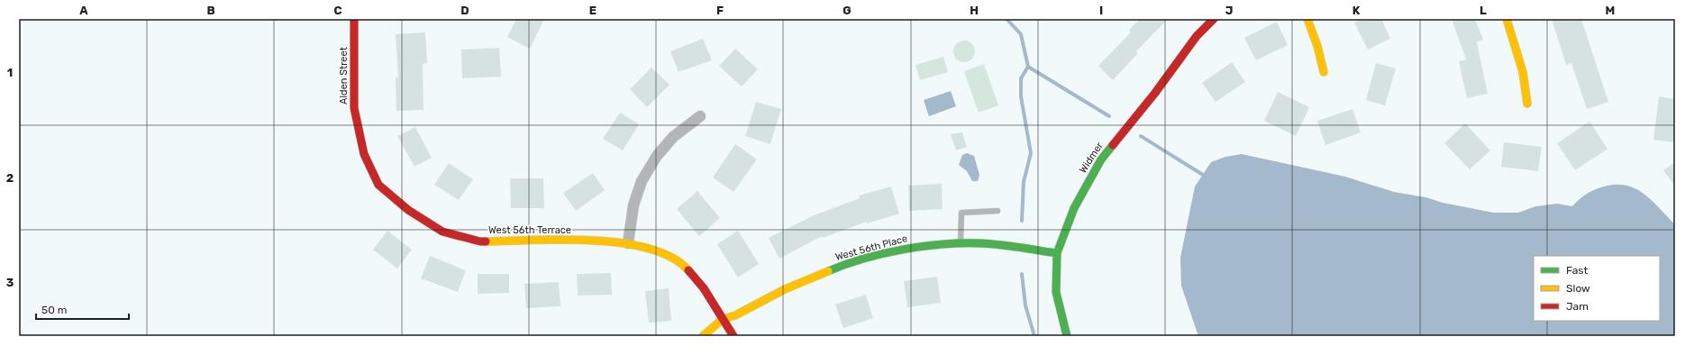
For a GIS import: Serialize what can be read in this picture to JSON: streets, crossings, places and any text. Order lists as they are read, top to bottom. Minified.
{"streets":{"street":["Alden Street","Widmer","West 56th Terrace","West 56th Place"]},"crossings":[["Alden Street","West 56th Terrace"],["Widmer","West 56th Place"],["West 56th Terrace","West 56th Place"]],"legend":["Fast","Slow","Jam"],"scale_bar":"50 m","grid":{"columns":["A","B","C","D","E","F","G","H","I","J","K","L","M"],"rows":["1","2","3"]}}
